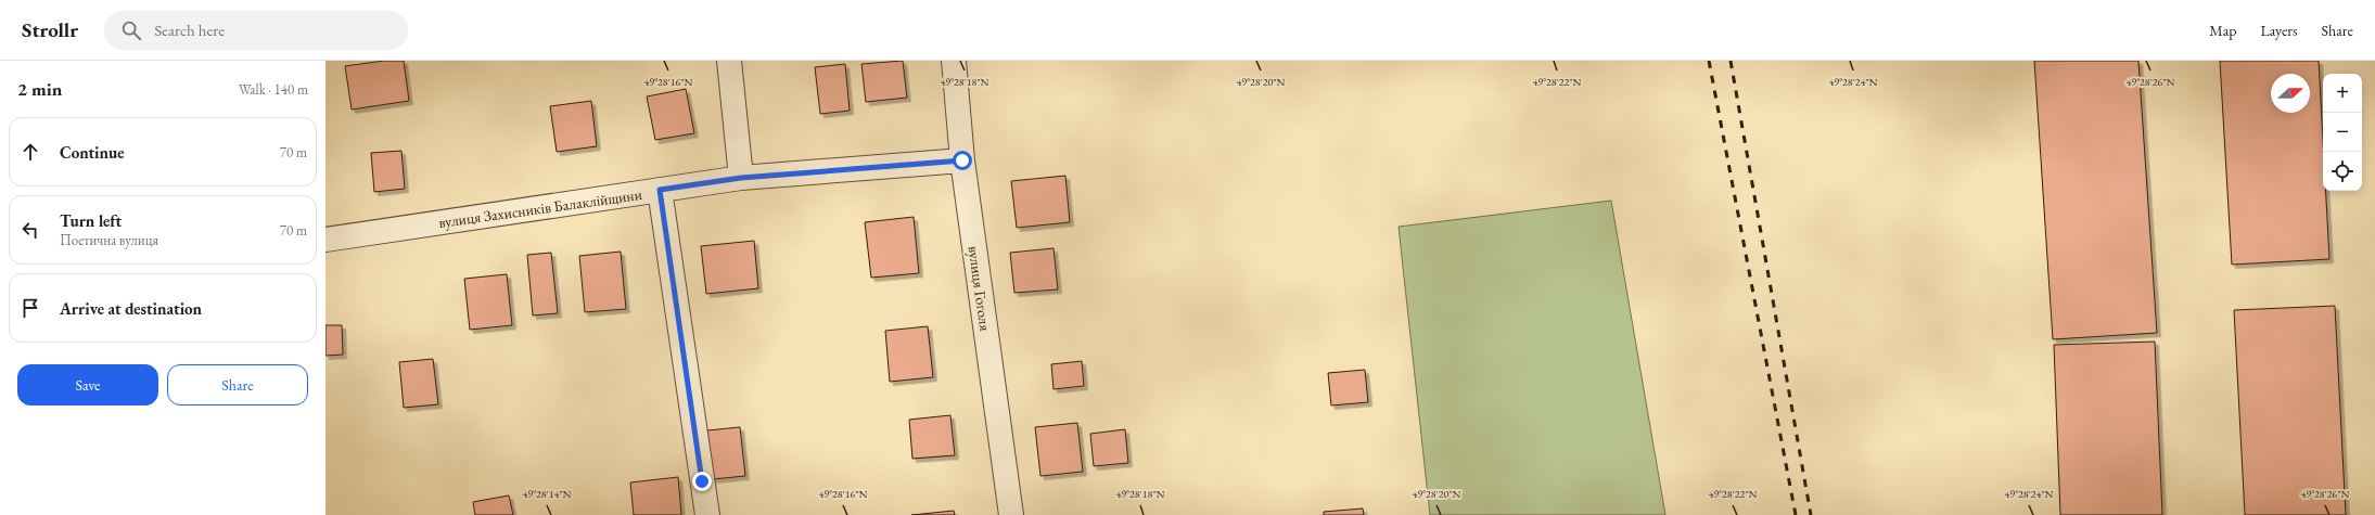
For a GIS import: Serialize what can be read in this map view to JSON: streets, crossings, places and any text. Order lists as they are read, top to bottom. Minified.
{"streets":{"street":["вулиця Захисників Балаклійщини","вулиця Гоголя"]},"crossings":[["вулиця Захисників Балаклійщини","вулиця Гоголя"]],"north":"right","page":{"header":"Strollr","search":"Search here","nav":["Map","Layers","Share"],"heading":["2 min","Walk · 140 m"],"map_buttons":["+","−"],"list":[["Continue","70 m"],["Turn left","Поетична вулиця","70 m"],"Arrive at destination"],"buttons":["Save","Share"]},"coordinates":["49°28'18\"N","49°28'20\"N","49°28'22\"N","49°28'24\"N","49°28'26\"N","49°28'16\"N","49°28'14\"N"]}
